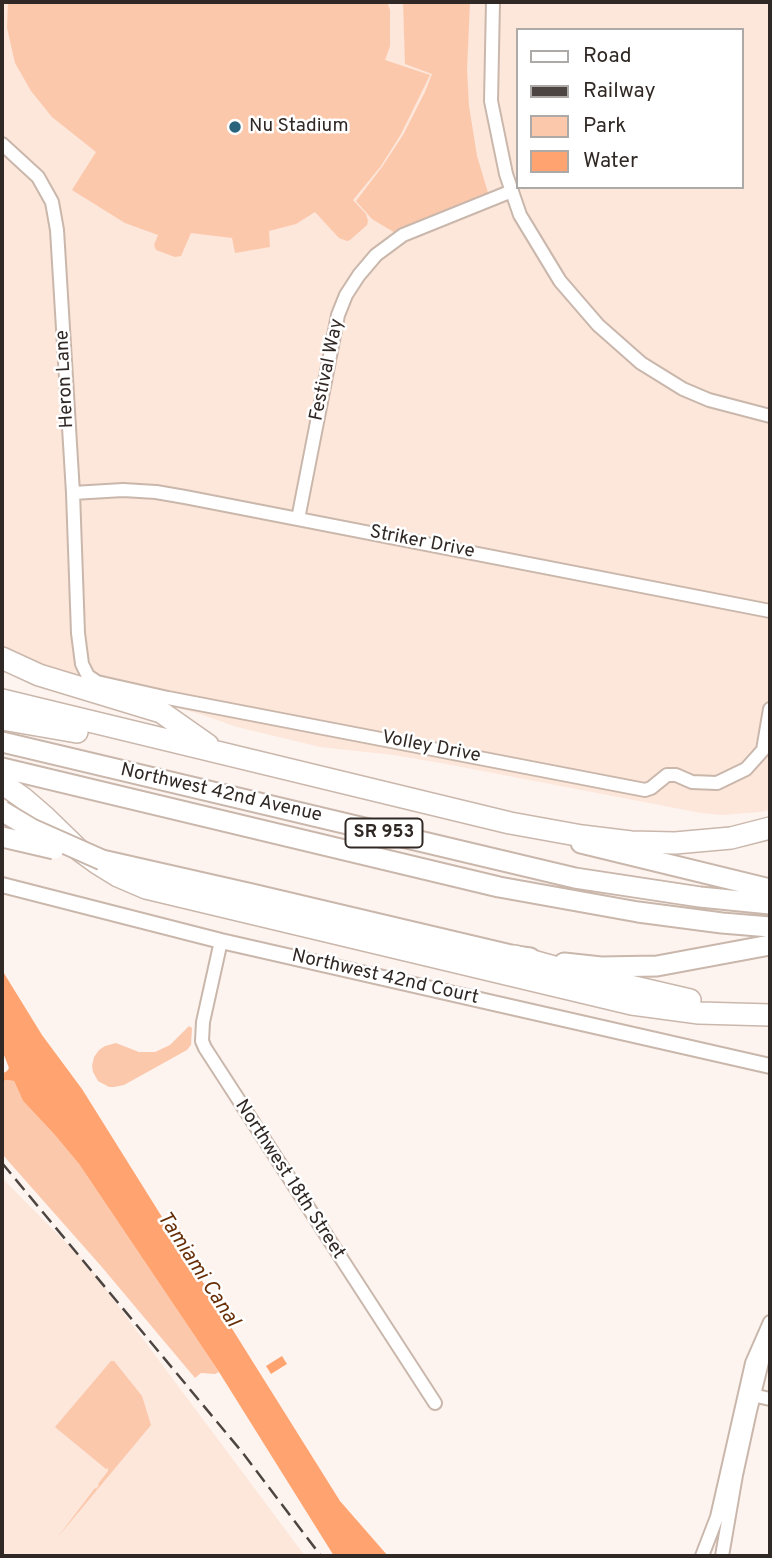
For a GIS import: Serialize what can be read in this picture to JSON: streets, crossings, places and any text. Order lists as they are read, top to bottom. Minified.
{"streets":{"highway":["Northwest 42nd Avenue","SR 953"],"street":["Festival Way","Heron Lane","Striker Drive","Volley Drive","Northwest 42nd Court","Northwest 18th Street"]},"crossings":[["Festival Way","Striker Drive"],["Heron Lane","Striker Drive"],["Heron Lane","Volley Drive"],["Northwest 42nd Court","Northwest 18th Street"]],"water":["Tamiami Canal"],"places":["Nu Stadium"],"legend":["Road","Railway","Park","Water"]}
